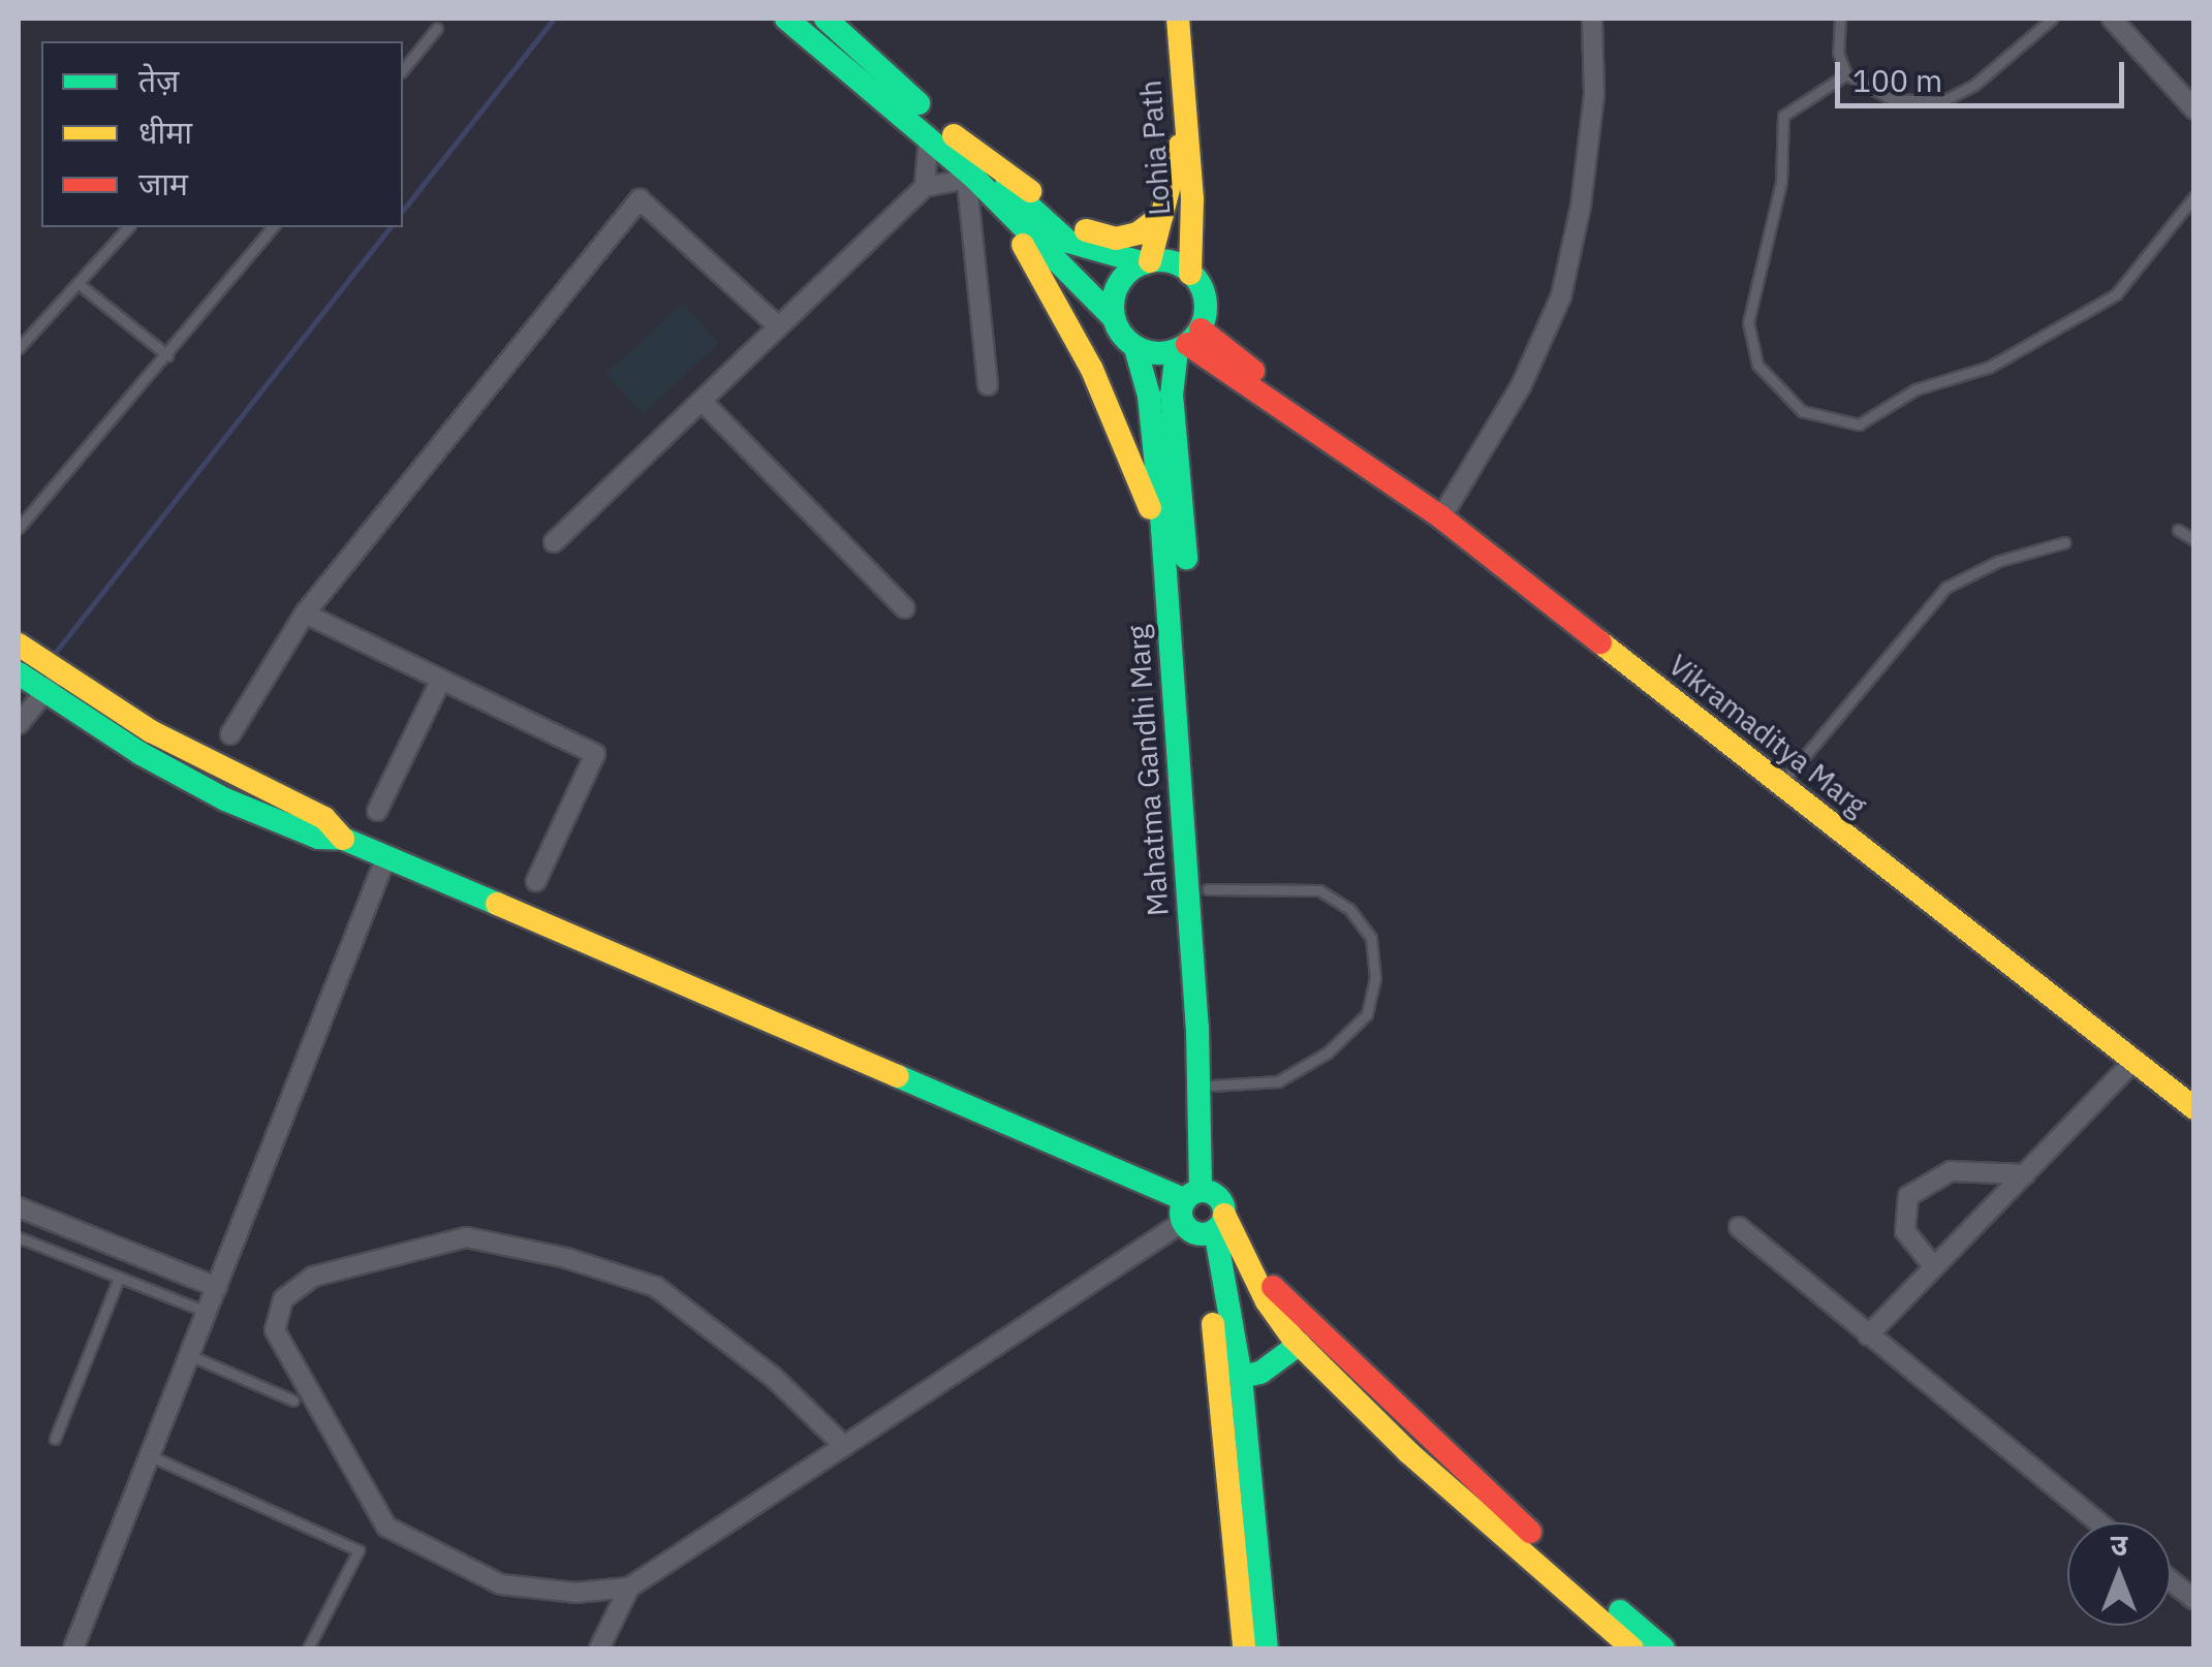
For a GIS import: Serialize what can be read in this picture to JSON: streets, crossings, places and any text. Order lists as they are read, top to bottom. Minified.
{"streets":{"main road":["Lohia Path","Vikramaditya Marg","Mahatma Gandhi Marg"]},"crossings":[["Lohia Path","Vikramaditya Marg"],["Lohia Path","Mahatma Gandhi Marg"],["Vikramaditya Marg","Mahatma Gandhi Marg"]],"legend":["तेज़","धीमा","जाम"],"scale_bar":"100 m","north":"top"}
